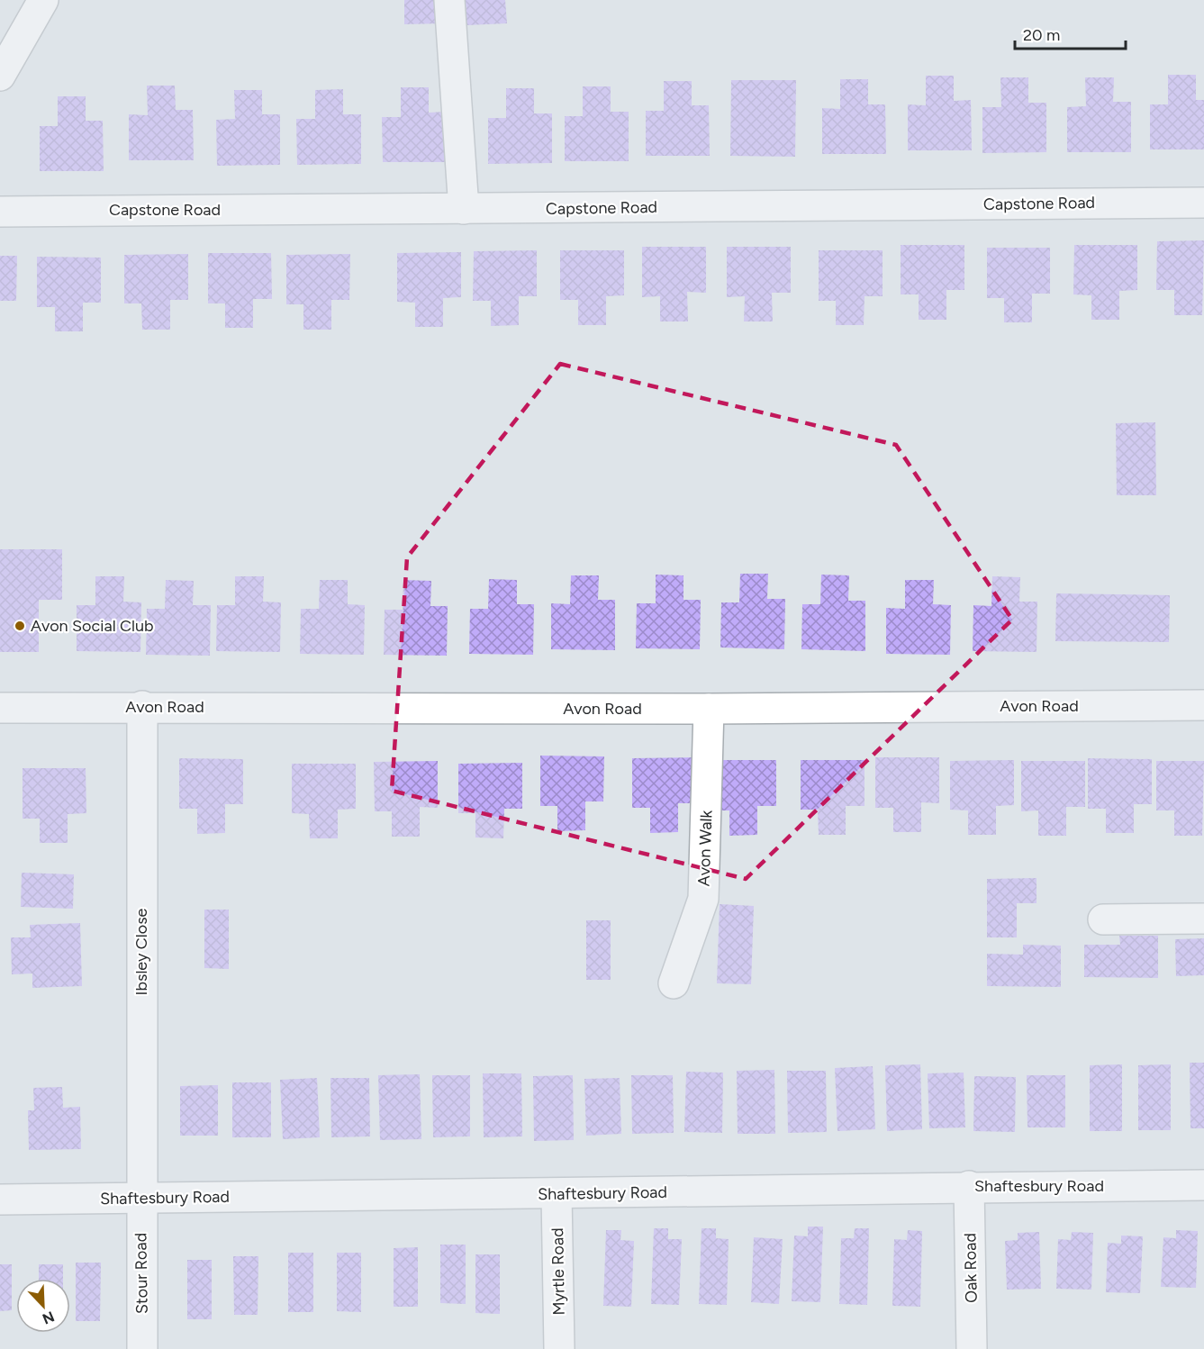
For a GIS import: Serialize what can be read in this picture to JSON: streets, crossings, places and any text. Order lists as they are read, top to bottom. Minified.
{"streets":{"street":["Capstone Road","Avon Road","Avon Walk","Ibsley Close","Shaftesbury Road","Oak Road","Myrtle Road","Stour Road"]},"crossings":[["Avon Road","Avon Walk"],["Avon Road","Ibsley Close"],["Ibsley Close","Shaftesbury Road"],["Ibsley Close","Stour Road"],["Shaftesbury Road","Oak Road"],["Shaftesbury Road","Myrtle Road"],["Shaftesbury Road","Stour Road"]],"places":["Avon Social Club"],"scale_bar":"20 m","north":"bottom right"}
